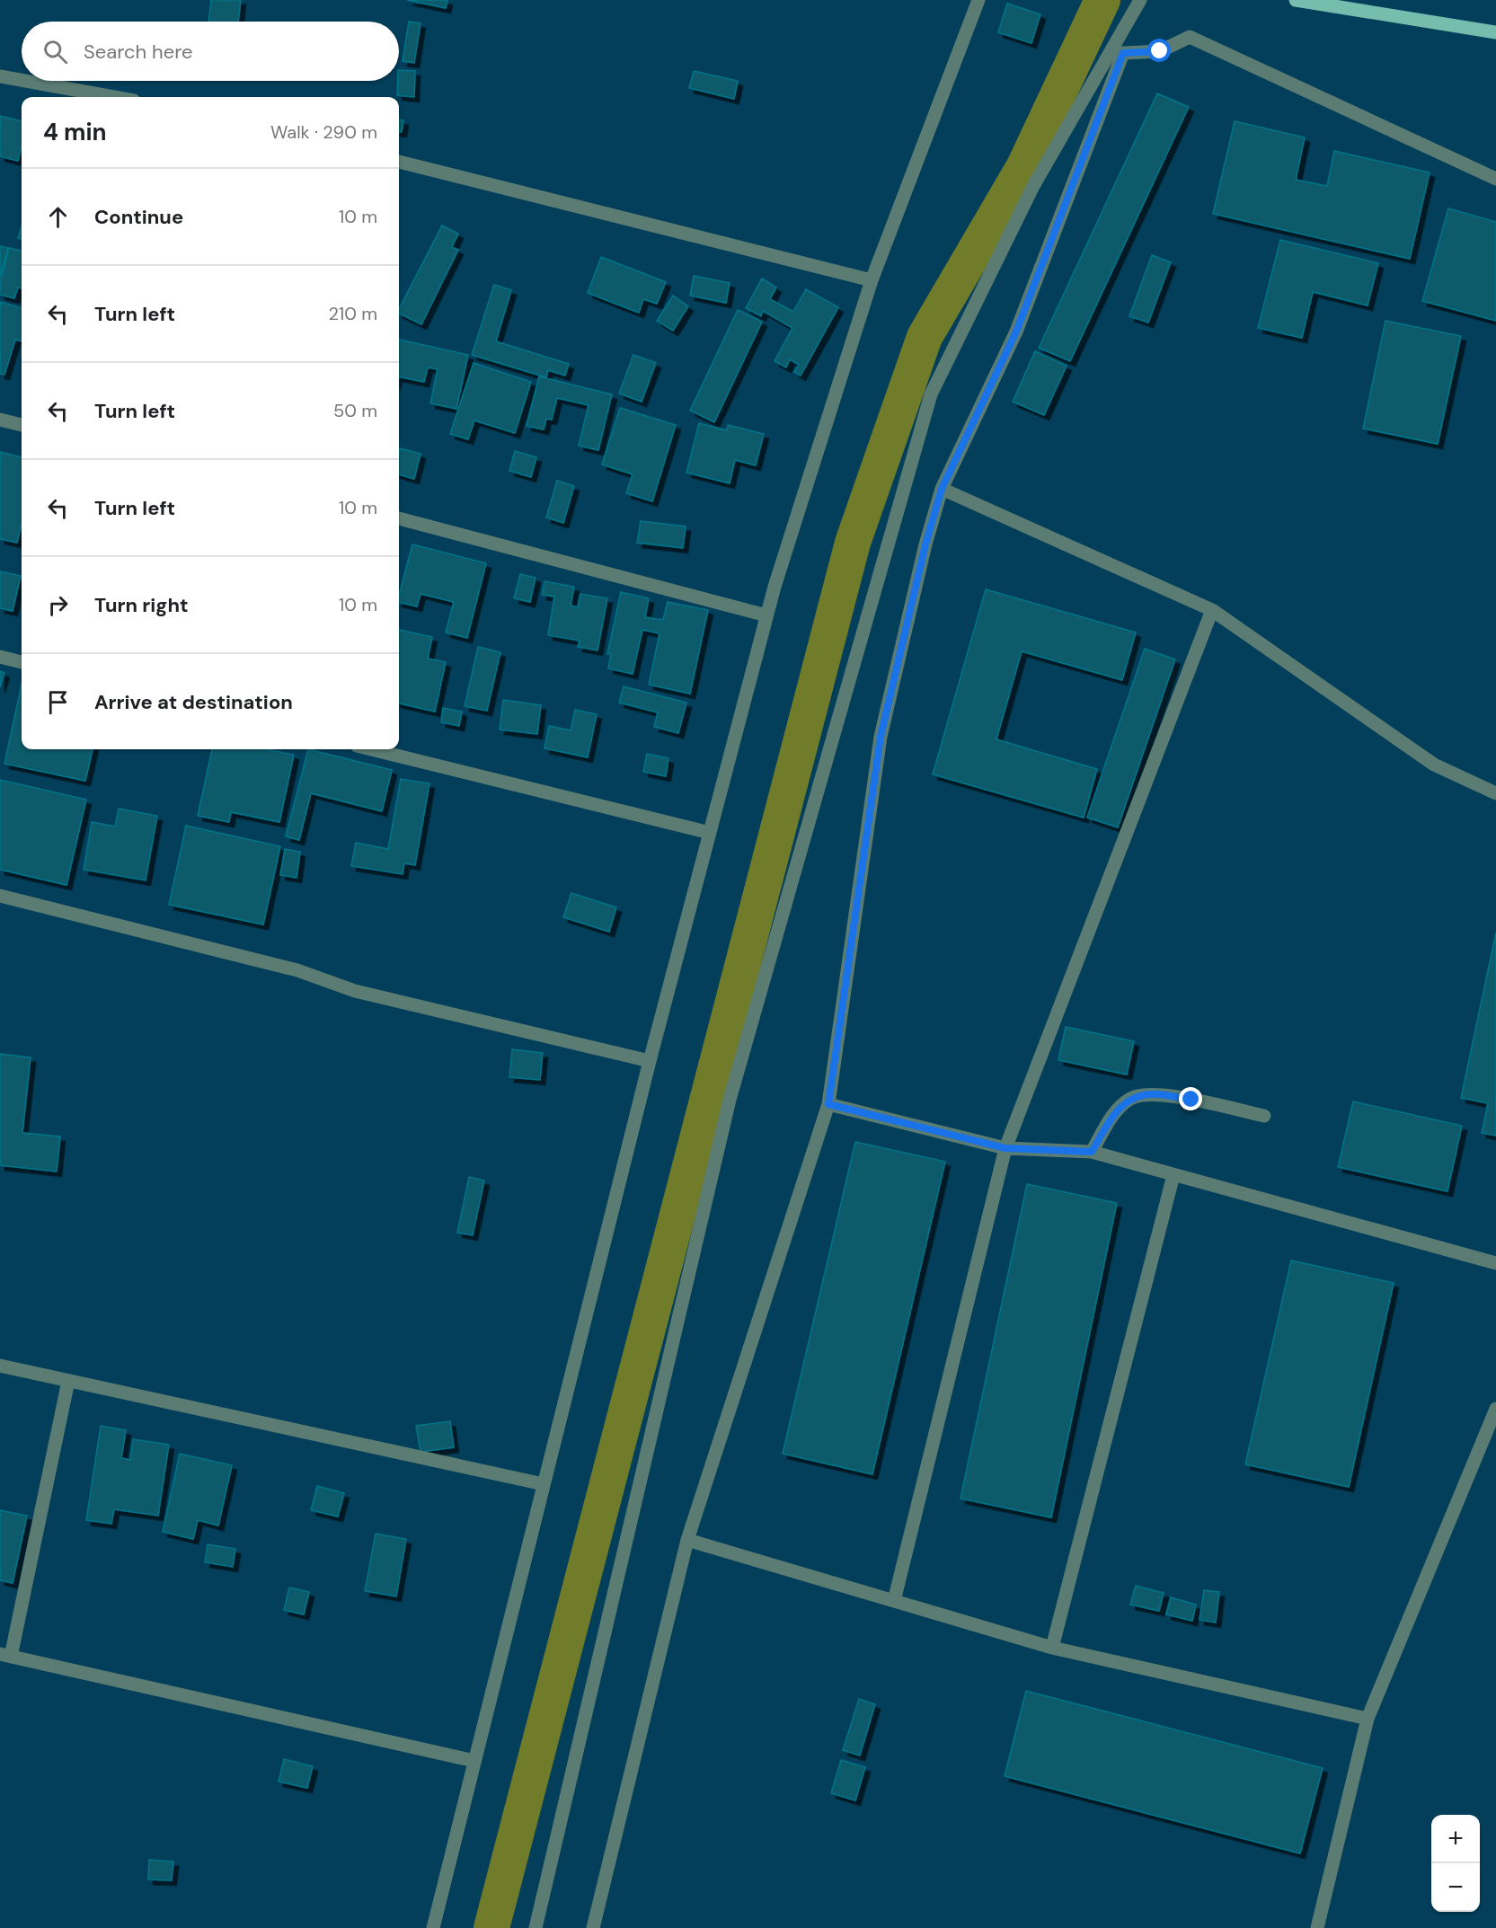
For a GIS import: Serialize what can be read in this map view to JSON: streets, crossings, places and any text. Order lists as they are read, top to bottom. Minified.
{"page":{"search":"Search here","heading":["4 min","Walk · 290 m"],"list":[["Continue","10 m"],["Turn left","210 m"],["Turn left","50 m"],["Turn left","10 m"],["Turn right","10 m"],"Arrive at destination"],"map_buttons":["+","−"]}}
